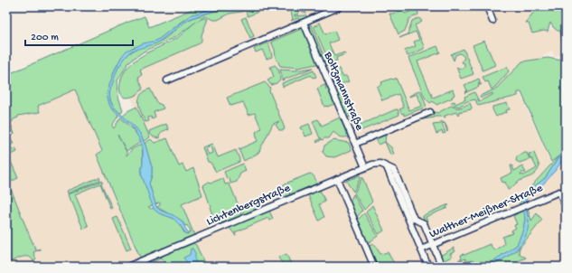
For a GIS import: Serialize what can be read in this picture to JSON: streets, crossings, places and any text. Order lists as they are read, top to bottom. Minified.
{"streets":{"street":["Boltzmannstraße","Lichtenbergstraße","Walther-Meißner-Straße"]},"crossings":[["Boltzmannstraße","Lichtenbergstraße"]],"scale_bar":"200 m"}
